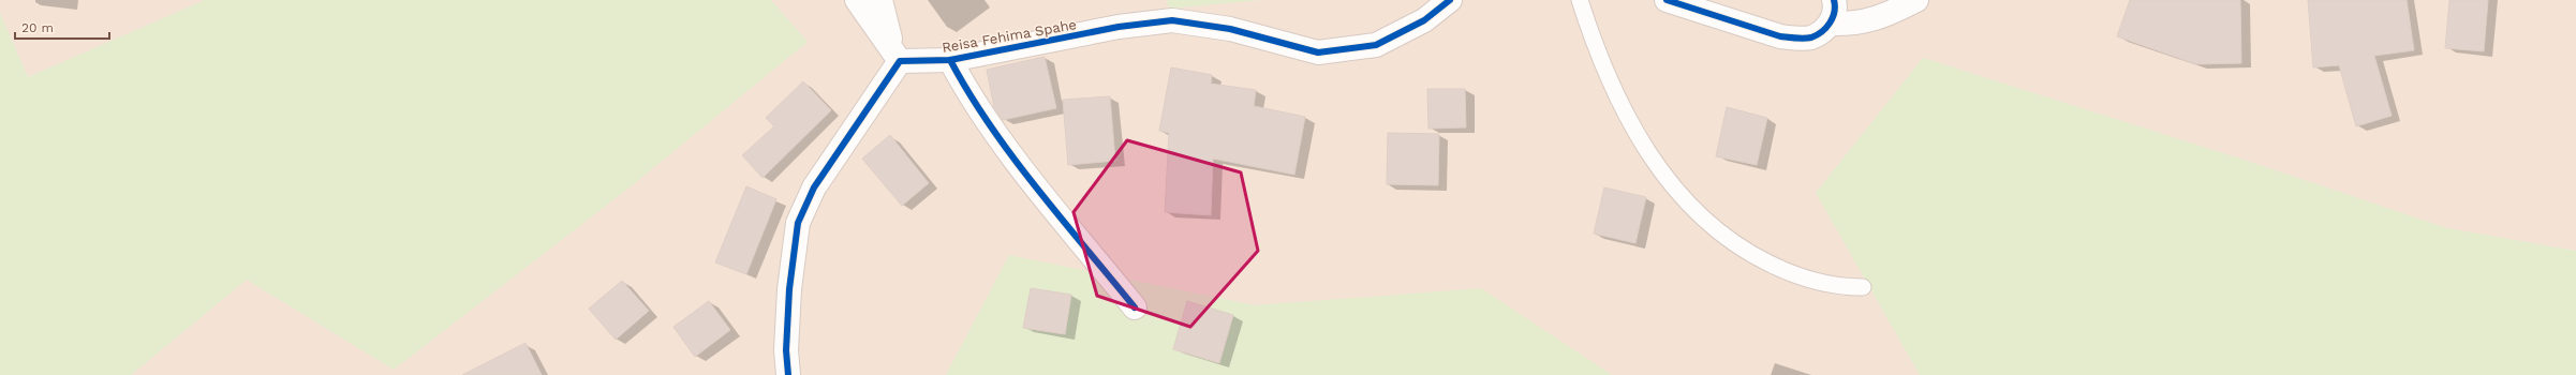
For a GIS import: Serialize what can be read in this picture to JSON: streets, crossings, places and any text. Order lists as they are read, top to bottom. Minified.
{"streets":{"street":["Reisa Fehima Spahe"]},"scale_bar":"20 m"}
